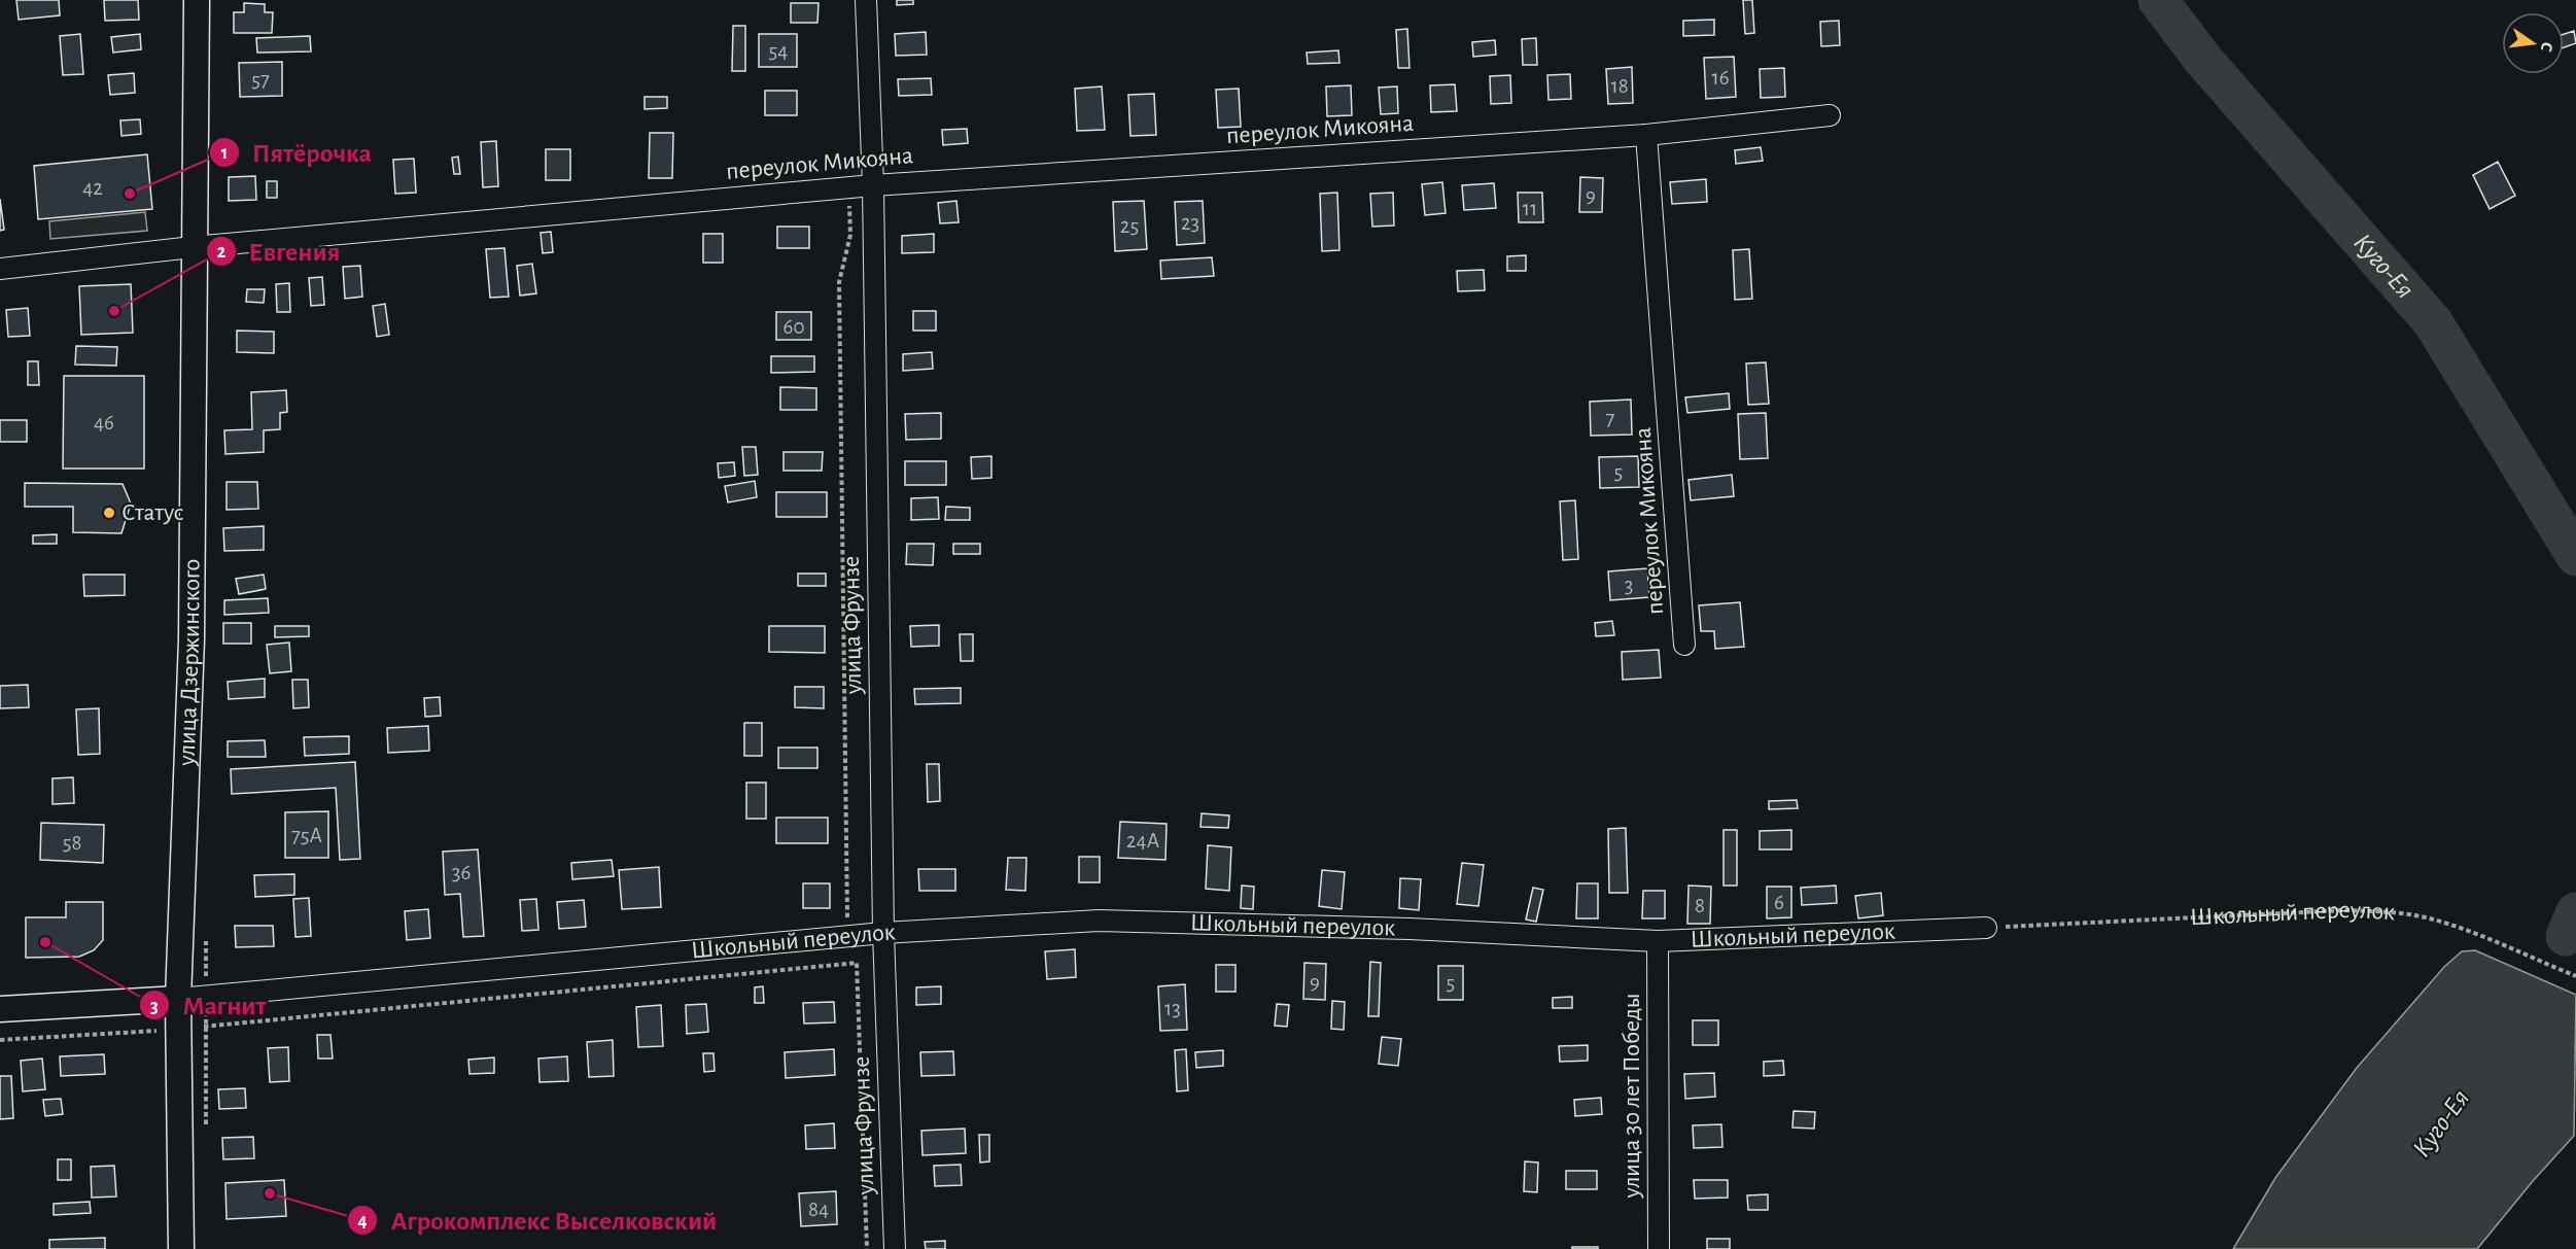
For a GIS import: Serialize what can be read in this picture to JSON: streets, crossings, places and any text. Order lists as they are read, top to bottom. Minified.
{"streets":{"street":["переулок Микояна","улица Фрунзе","улица Дзержинского","Школьный переулок","улица 30 лет Победы"]},"crossings":[["переулок Микояна","улица Фрунзе"],["переулок Микояна","улица Дзержинского"],["улица Фрунзе","Школьный переулок"],["улица Дзержинского","Школьный переулок"],["Школьный переулок","улица 30 лет Победы"]],"water":["Куго-Ея"],"places":["Пятёрочка","Евгения","Статус","Магнит","Агрокомплекс Выселковский"],"house_numbers":["54","16","57","18","42","9","11","23","25","60","7","46","5","3","75А","24А","58","36","6","8","9","5","13","84"],"north":"right"}
